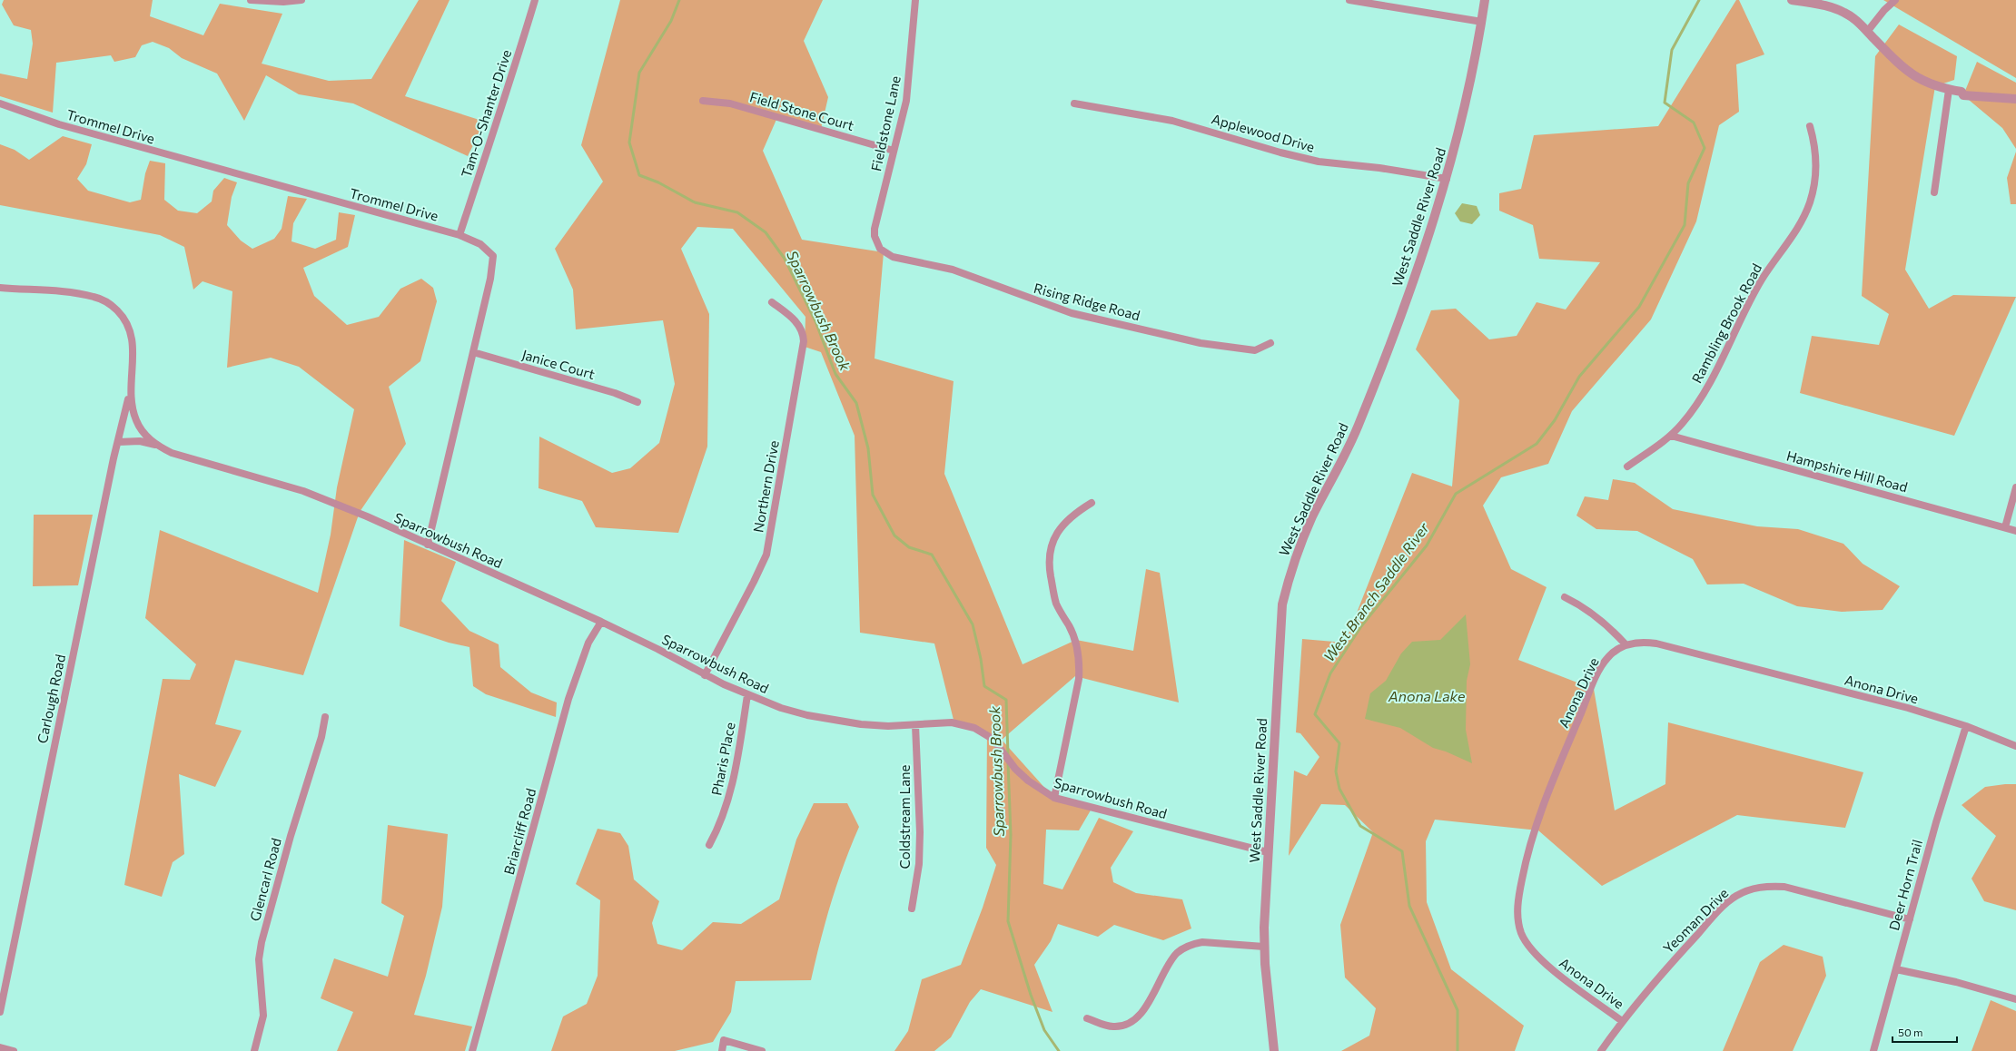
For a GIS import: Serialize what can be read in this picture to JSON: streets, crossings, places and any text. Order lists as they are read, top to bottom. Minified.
{"streets":{"street":["Field Stone Court","Tam-O-Shanter Drive","Fieldstone Lane","Trommel Drive","Applewood Drive","West Saddle River Road","Rising Ridge Road","Rambling Brook Road","Janice Court","Hampshire Hill Road","Northern Drive","Sparrowbush Road","Anona Drive","Carlough Road","Pharis Place","Coldstream Lane","Briarcliff Road","Glencarl Road","Deer Horn Trail","Yeoman Drive"]},"crossings":[["Field Stone Court","Fieldstone Lane"],["Tam-O-Shanter Drive","Trommel Drive"],["Fieldstone Lane","Rising Ridge Road"],["Trommel Drive","Janice Court"],["Trommel Drive","Sparrowbush Road"],["Applewood Drive","West Saddle River Road"],["West Saddle River Road","Sparrowbush Road"],["Rambling Brook Road","Hampshire Hill Road"],["Northern Drive","Sparrowbush Road"],["Sparrowbush Road","Carlough Road"],["Sparrowbush Road","Pharis Place"],["Sparrowbush Road","Coldstream Lane"],["Sparrowbush Road","Briarcliff Road"],["Anona Drive","Deer Horn Trail"],["Anona Drive","Yeoman Drive"],["Deer Horn Trail","Yeoman Drive"]],"water":["Sparrowbush Brook","West Branch Saddle River","Anona Lake"],"scale_bar":"50 m"}
